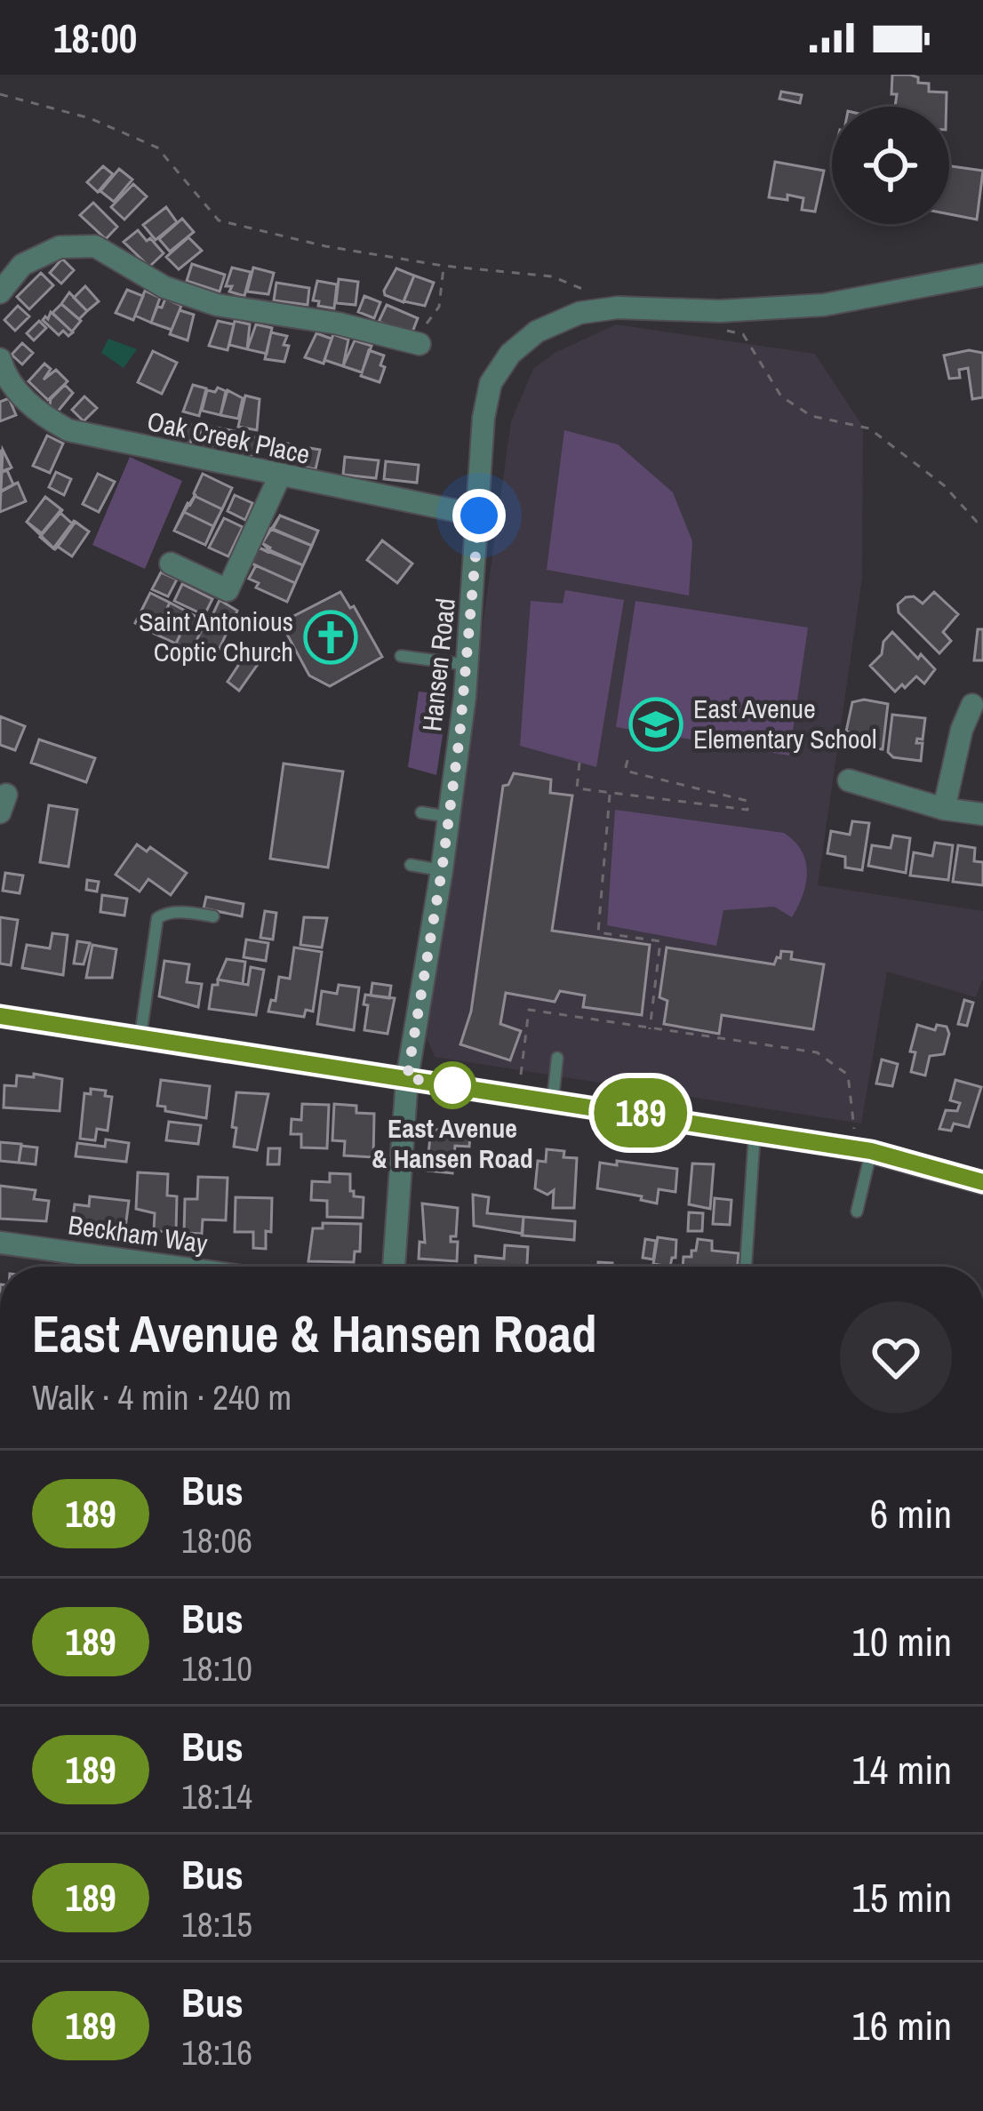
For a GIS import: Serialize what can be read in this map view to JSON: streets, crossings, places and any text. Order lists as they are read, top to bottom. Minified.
{"streets":{"street":["Oak Creek Place","Hansen Road","Beckham Way"]},"crossings":[["Oak Creek Place","Hansen Road"]],"places":{"church":["Saint Antonious Coptic Church"],"school or university":["East Avenue Elementary School"],"other":["East Avenue & Hansen Road"]},"lines":["bus line 189"],"page":{"status":"18:00","on_map":"189","heading":["East Avenue & Hansen Road","Walk · 4 min · 240 m"],"list":[{"mark":"189","name":"Bus","note":"18:06","value":"6 min"},{"mark":"189","name":"Bus","note":"18:10","value":"10 min"},{"mark":"189","name":"Bus","note":"18:14","value":"14 min"},{"mark":"189","name":"Bus","note":"18:15","value":"15 min"},{"mark":"189","name":"Bus","note":"18:16","value":"16 min"}]}}
